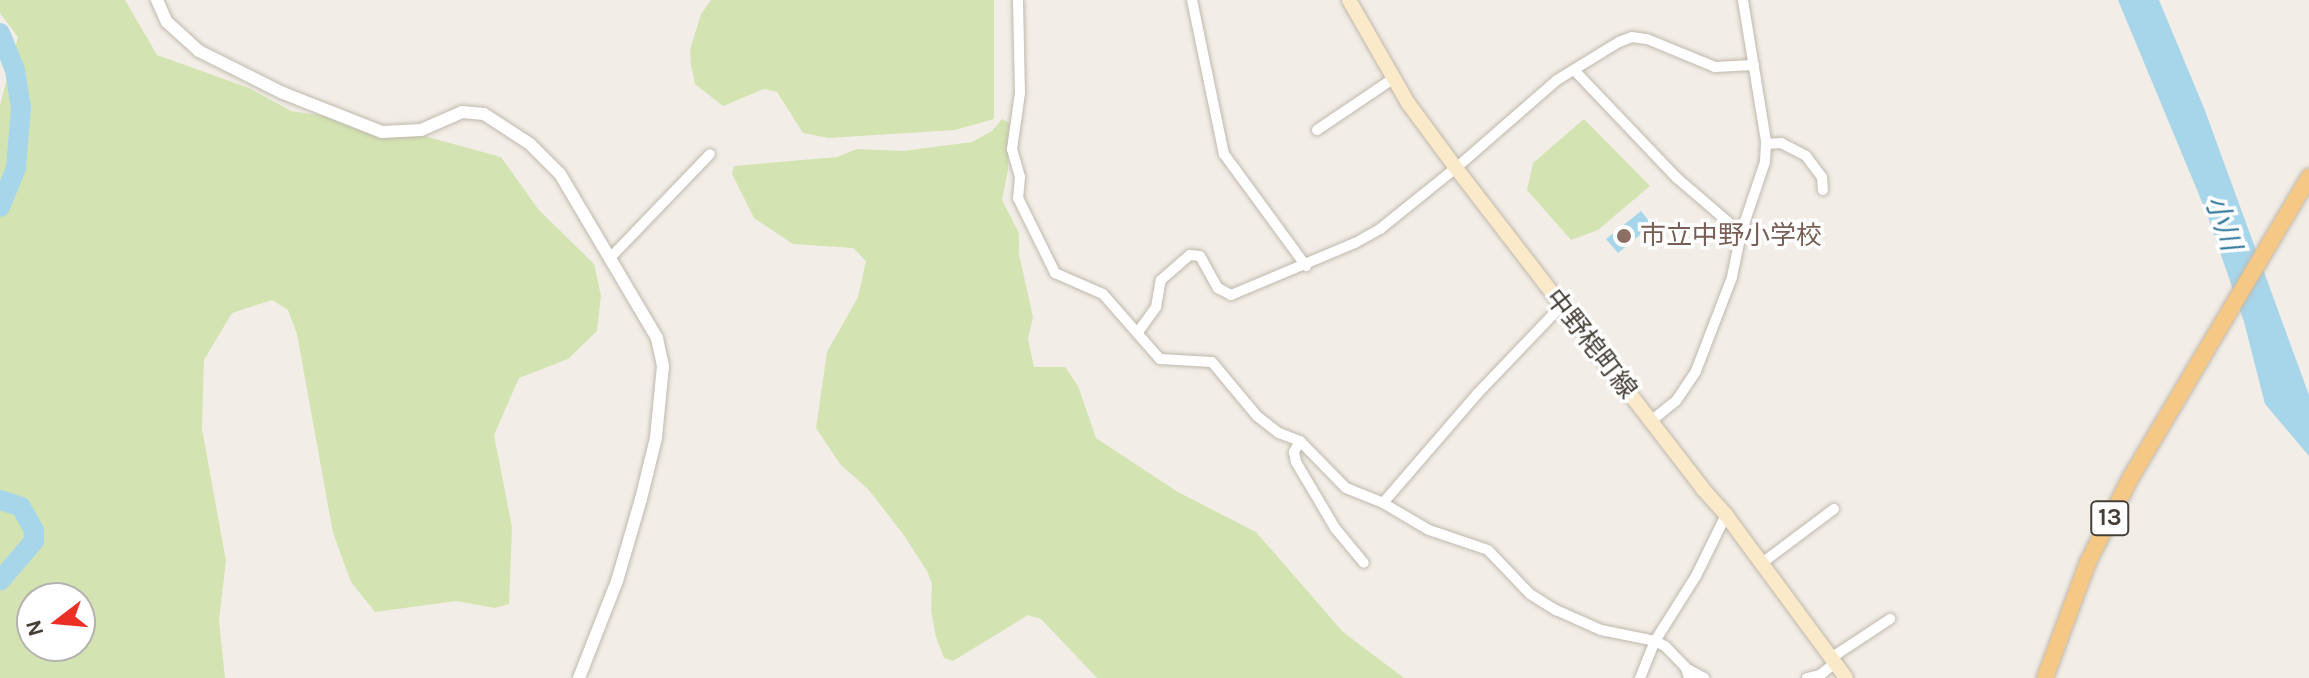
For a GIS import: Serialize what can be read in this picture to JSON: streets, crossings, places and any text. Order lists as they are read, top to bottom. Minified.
{"streets":{"highway":["13"],"main road":["中野梍町線"]},"water":["小川"],"places":["市立中野小学校"],"north":"left"}
